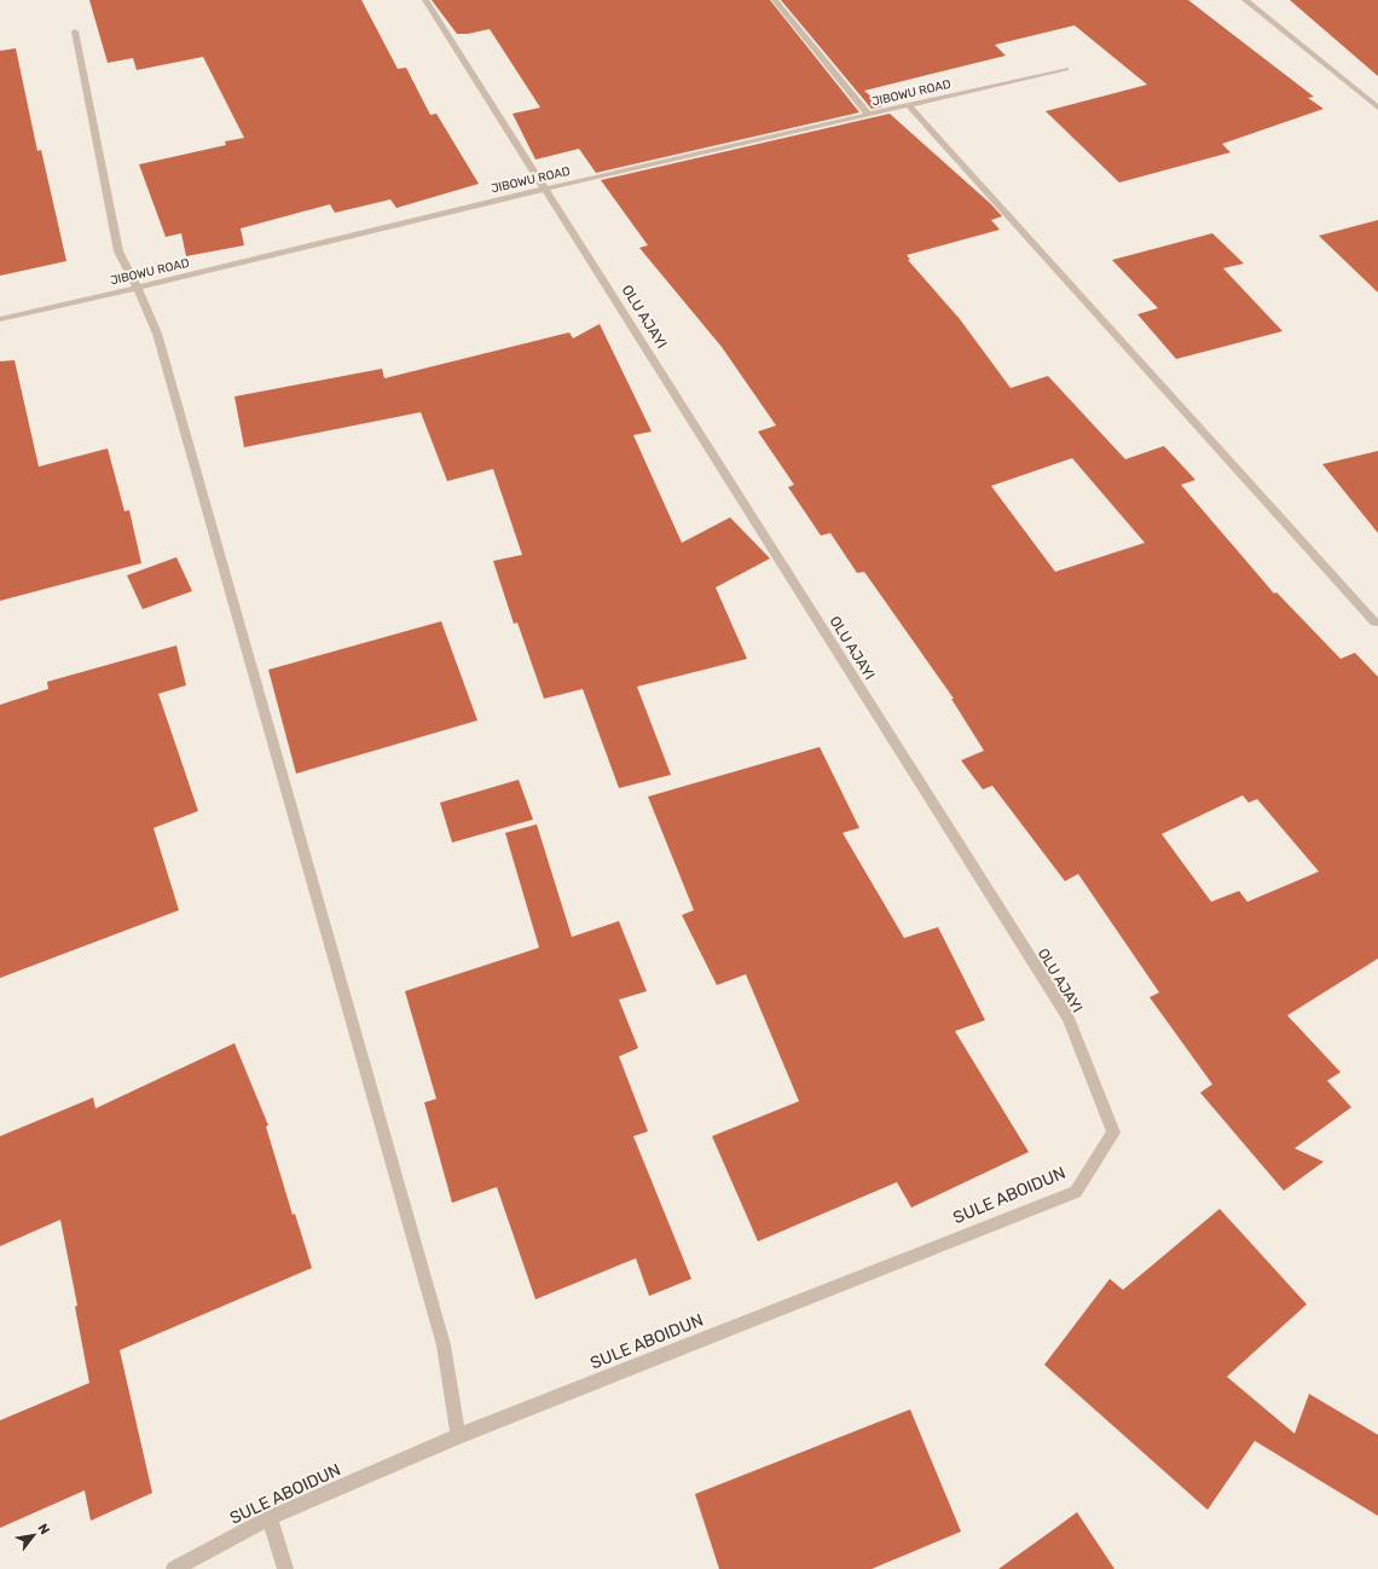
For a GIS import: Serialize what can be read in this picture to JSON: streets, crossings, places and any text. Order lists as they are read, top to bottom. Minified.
{"streets":{"street":["JIBOWU ROAD","OLU AJAYI","SULE ABOIDUN"]},"crossings":[["JIBOWU ROAD","OLU AJAYI"],["OLU AJAYI","SULE ABOIDUN"]],"north":"top right"}
